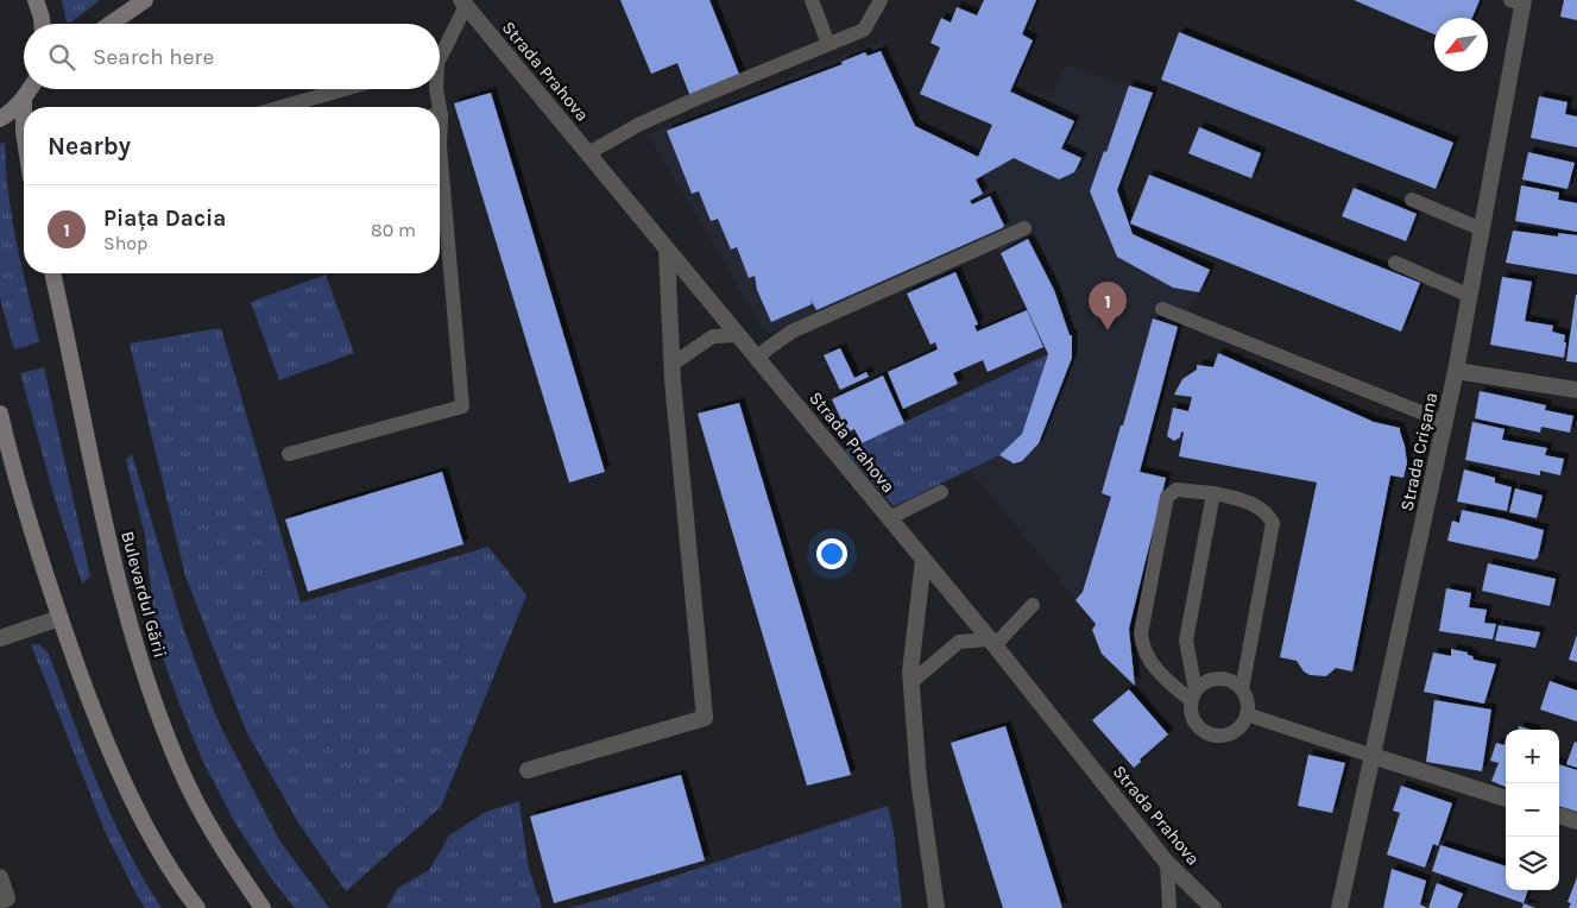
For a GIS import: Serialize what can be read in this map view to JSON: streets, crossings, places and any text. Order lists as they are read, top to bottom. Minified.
{"streets":{"main road":["Bulevardul Gării"],"street":["Strada Prahova","Strada Crișana"]},"north":"bottom left","page":{"search":"Search here","heading":"Nearby","list":[{"mark":"1","name":"Piața Dacia","note":"Shop","value":"80 m"}],"pins":"1","map_buttons":["+","−"]}}
